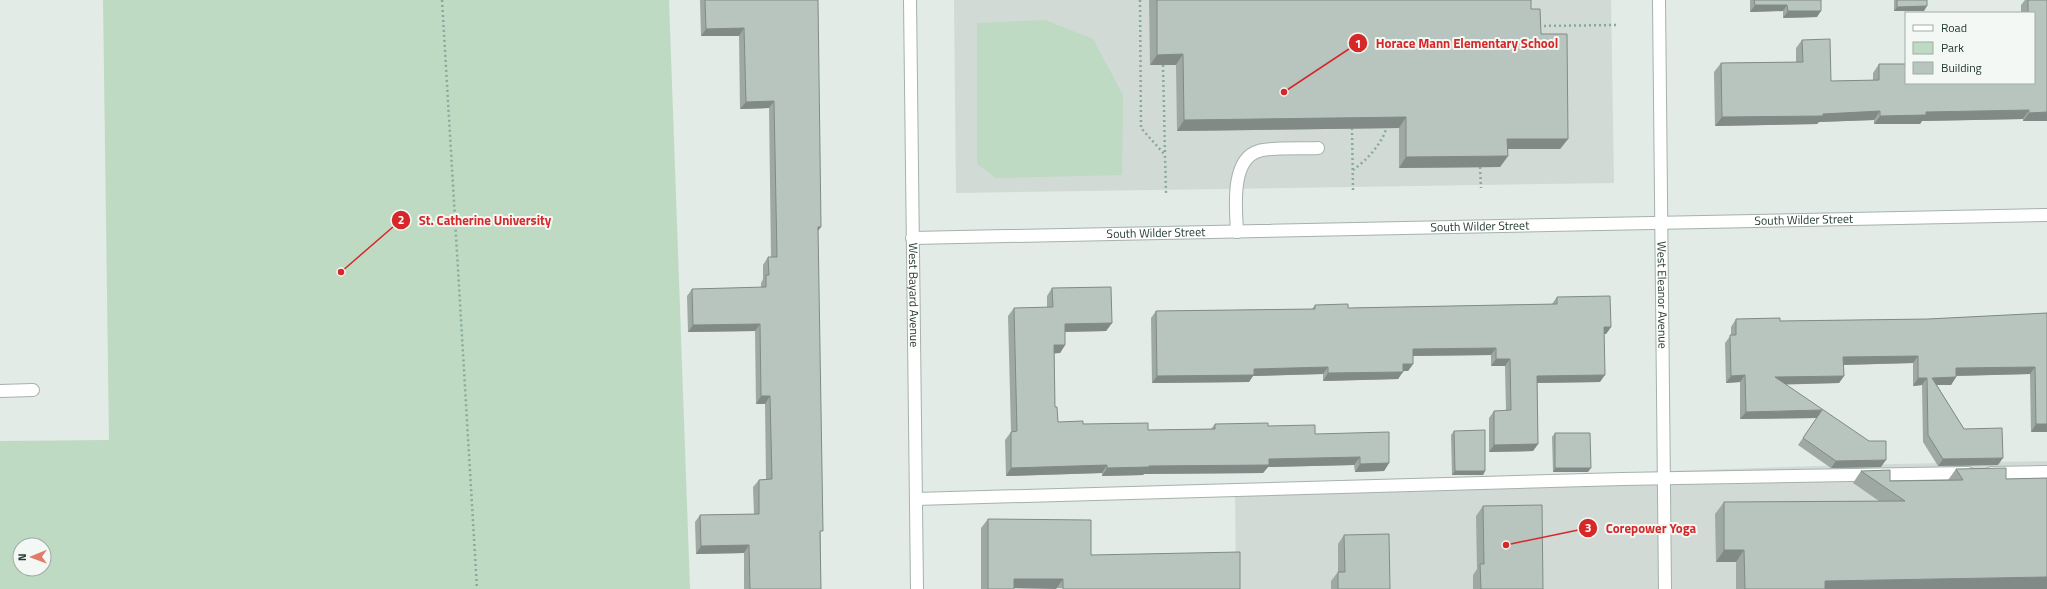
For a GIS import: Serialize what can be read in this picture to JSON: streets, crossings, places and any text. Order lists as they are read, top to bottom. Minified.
{"streets":{"street":["South Wilder Street","West Bayard Avenue","West Eleanor Avenue"]},"crossings":[["South Wilder Street","West Bayard Avenue"],["South Wilder Street","West Eleanor Avenue"]],"places":["Horace Mann Elementary School","St. Catherine University","Corepower Yoga"],"legend":["Road","Park","Building"],"north":"left"}
